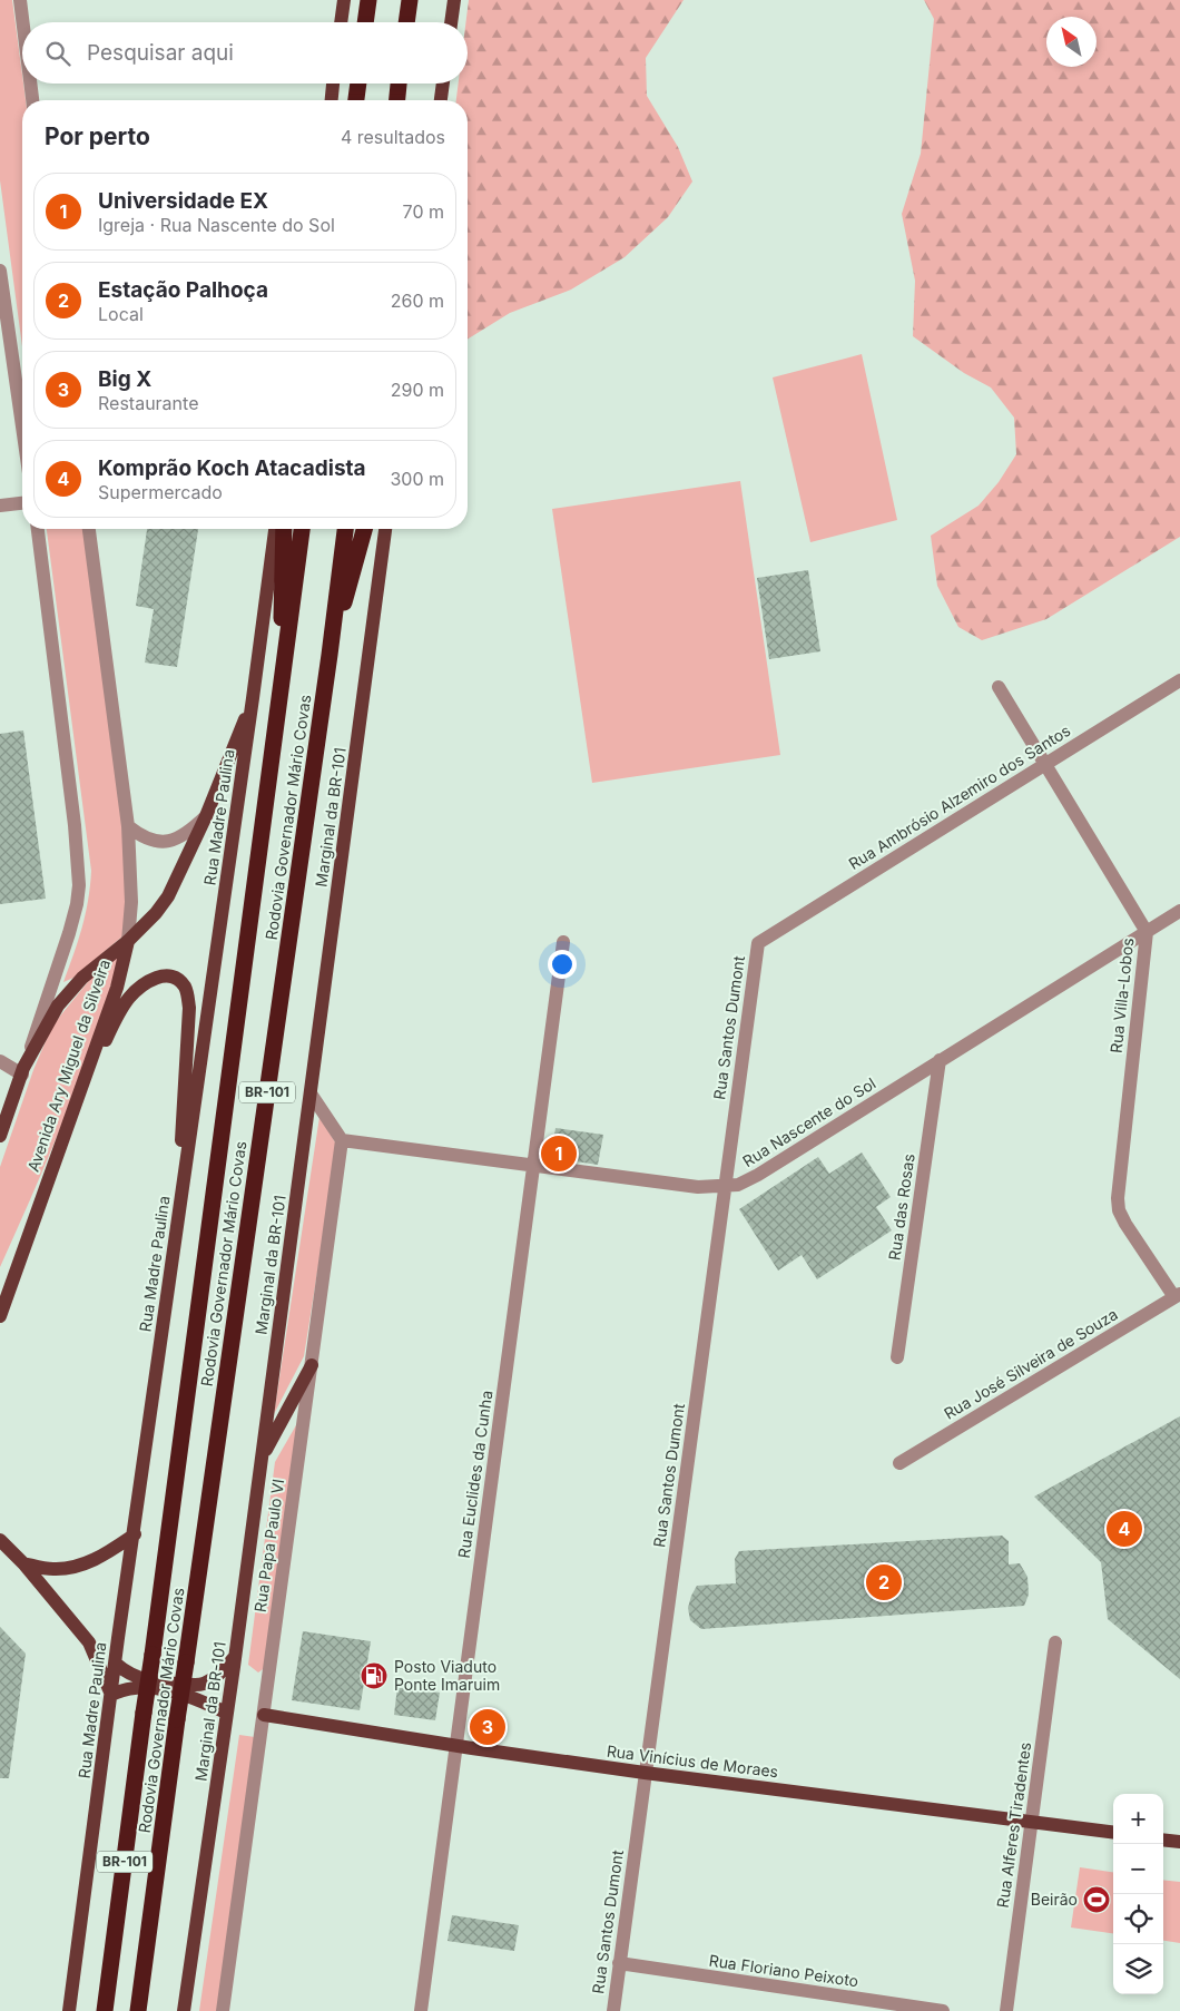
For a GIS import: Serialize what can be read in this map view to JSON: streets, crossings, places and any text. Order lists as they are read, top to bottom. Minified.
{"streets":{"highway":["Rodovia Governador Mário Covas","BR-101"],"main road":["Rua Madre Paulina","Marginal da BR-101","Avenida Ary Miguel da Silveira","Rua Vinícius de Moraes"],"street":["Rua Ambrósio Alzemiro dos Santos","Rua Villa-Lobos","Rua Santos Dumont","Rua Nascente do Sol","Rua das Rosas","Rua José Silveira de Souza","Rua Euclides da Cunha","Rua Papa Paulo VI","Rua Alferes Tiradentes","Rua Floriano Peixoto"]},"crossings":[["Rua Ambrósio Alzemiro dos Santos","Rua Villa-Lobos"],["Rua Ambrósio Alzemiro dos Santos","Rua Santos Dumont"],["Rua Villa-Lobos","Rua Nascente do Sol"],["Rua Villa-Lobos","Rua José Silveira de Souza"],["Rua Santos Dumont","Rua Nascente do Sol"],["Rua Santos Dumont","Rua Vinícius de Moraes"],["Rua Santos Dumont","Rua Floriano Peixoto"],["Rua Nascente do Sol","Rua das Rosas"],["Rua Nascente do Sol","Rua Euclides da Cunha"],["Rua Nascente do Sol","Rua Papa Paulo VI"],["Rua Euclides da Cunha","Rua Vinícius de Moraes"],["Rua Papa Paulo VI","Rua Vinícius de Moraes"],["Rua Vinícius de Moraes","Rua Alferes Tiradentes"]],"places":{"fuel station":["Posto Viaduto Ponte Imaruim"],"sports":["Beirão"]},"north":"top left","page":{"search":"Pesquisar aqui","heading":["Por perto","4 resultados"],"list":[{"mark":"1","name":"Universidade EX","note":"Igreja · Rua Nascente do Sol","value":"70 m"},{"mark":"2","name":"Estação Palhoça","note":"Local","value":"260 m"},{"mark":"3","name":"Big X","note":"Restaurante","value":"290 m"},{"mark":"4","name":"Komprão Koch Atacadista","note":"Supermercado","value":"300 m"}],"pins":["1","4","2","3"],"map_buttons":["+","−"]}}
